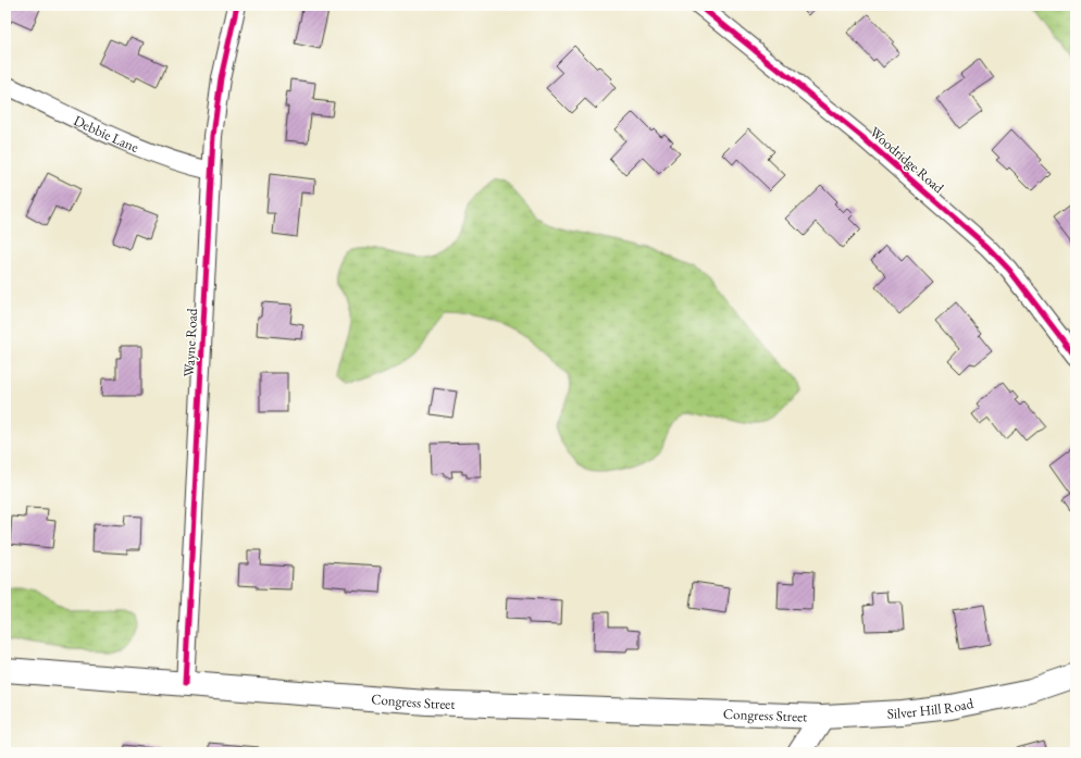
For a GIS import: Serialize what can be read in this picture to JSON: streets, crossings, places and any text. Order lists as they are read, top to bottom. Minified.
{"streets":{"main road":["Congress Street","Silver Hill Road"],"street":["Debbie Lane","Woodridge Road","Wayne Road"]},"crossings":[["Debbie Lane","Wayne Road"],["Wayne Road","Congress Street"],["Congress Street","Silver Hill Road"]]}
